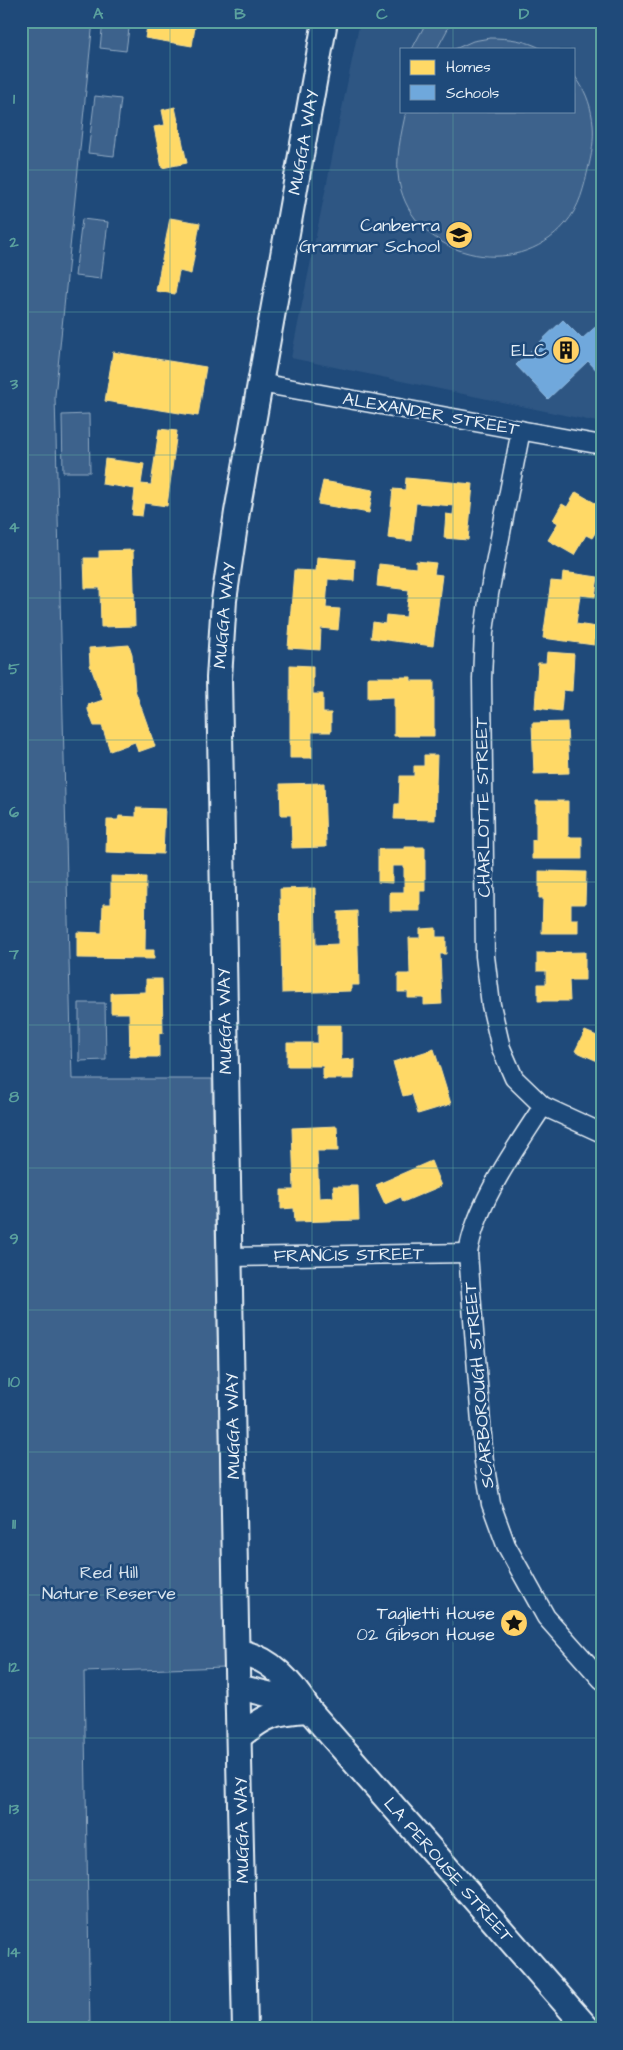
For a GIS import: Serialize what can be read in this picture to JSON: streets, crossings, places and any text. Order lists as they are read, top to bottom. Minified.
{"streets":{"main road":["MUGGA WAY","LA PEROUSE STREET"],"street":["ALEXANDER STREET","CHARLOTTE STREET","FRANCIS STREET","SCARBOROUGH STREET"]},"crossings":[["MUGGA WAY","ALEXANDER STREET"],["MUGGA WAY","FRANCIS STREET"],["MUGGA WAY","LA PEROUSE STREET"],["ALEXANDER STREET","CHARLOTTE STREET"],["CHARLOTTE STREET","SCARBOROUGH STREET"],["FRANCIS STREET","SCARBOROUGH STREET"]],"parks":["Red Hill Nature Reserve"],"places":{"school or university":["Canberra Grammar School"],"building":["ELC"],"place":["Taglietti House 02 Gibson House"]},"legend":["Homes","Schools"],"grid":{"columns":["A","B","C","D"],"rows":["1","2","3","4","5","6","7","8","9","10","11","12","13","14"]}}
